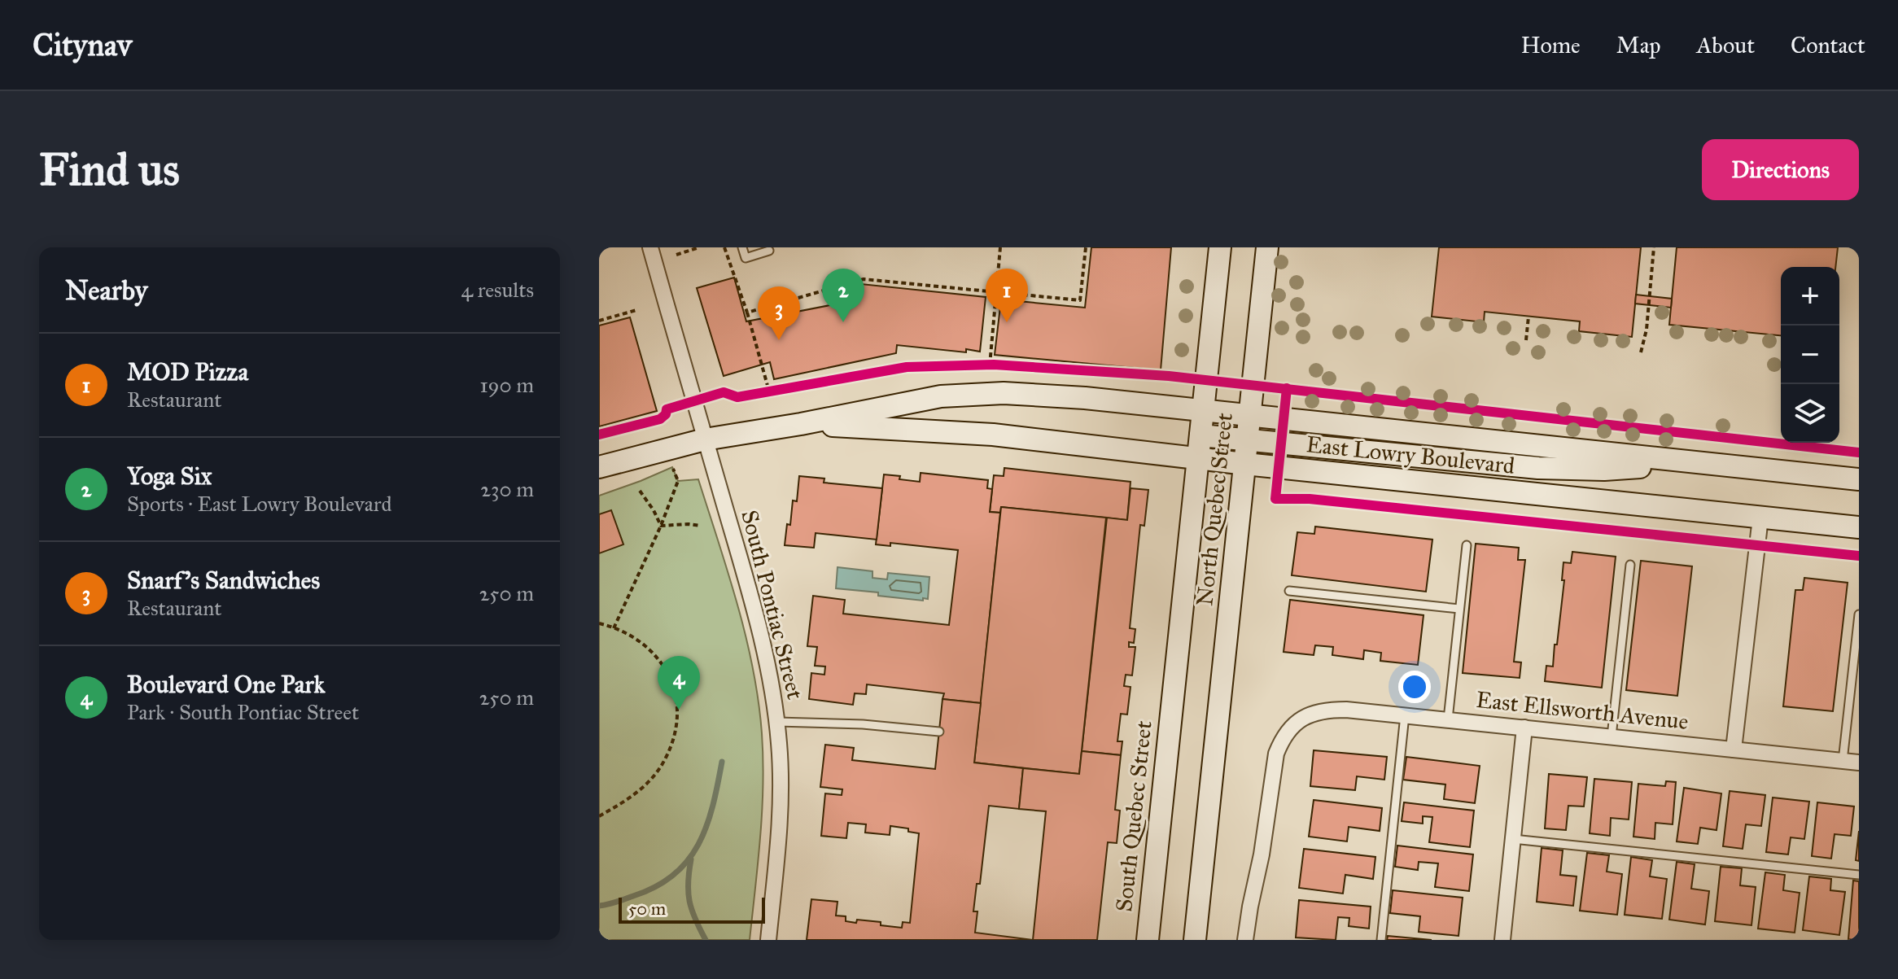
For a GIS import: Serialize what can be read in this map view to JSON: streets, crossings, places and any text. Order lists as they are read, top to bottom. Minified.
{"streets":{"main road":["East Lowry Boulevard","North Quebec Street","South Quebec Street"],"street":["South Pontiac Street","East Ellsworth Avenue"]},"crossings":[["East Lowry Boulevard","North Quebec Street"],["East Lowry Boulevard","South Pontiac Street"],["North Quebec Street","South Quebec Street"]],"scale_bar":"50 m","page":{"header":"Citynav","nav":["Home","Map","About","Contact"],"buttons":"Directions","title":"Find us","heading":["Nearby","4 results"],"map_buttons":["+","−"],"pins":["1","2","3","4"],"list":[{"mark":"1","name":"MOD Pizza","note":"Restaurant","value":"190 m"},{"mark":"2","name":"Yoga Six","note":"Sports · East Lowry Boulevard","value":"230 m"},{"mark":"3","name":"Snarf's Sandwiches","note":"Restaurant","value":"250 m"},{"mark":"4","name":"Boulevard One Park","note":"Park · South Pontiac Street","value":"250 m"}],"scale":"50 m"}}
